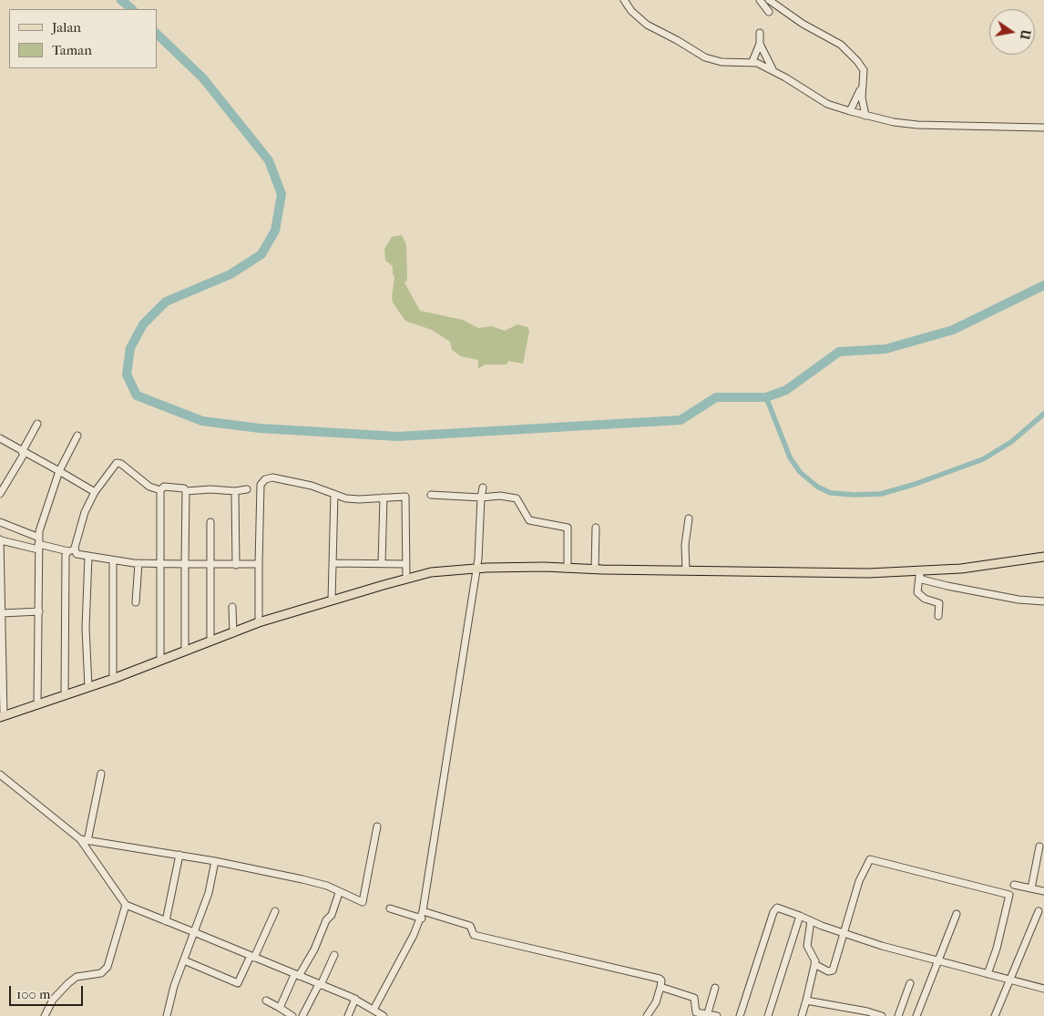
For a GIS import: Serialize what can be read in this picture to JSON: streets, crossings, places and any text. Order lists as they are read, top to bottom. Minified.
{"legend":["Jalan","Taman"],"scale_bar":"100 m","north":"right"}
